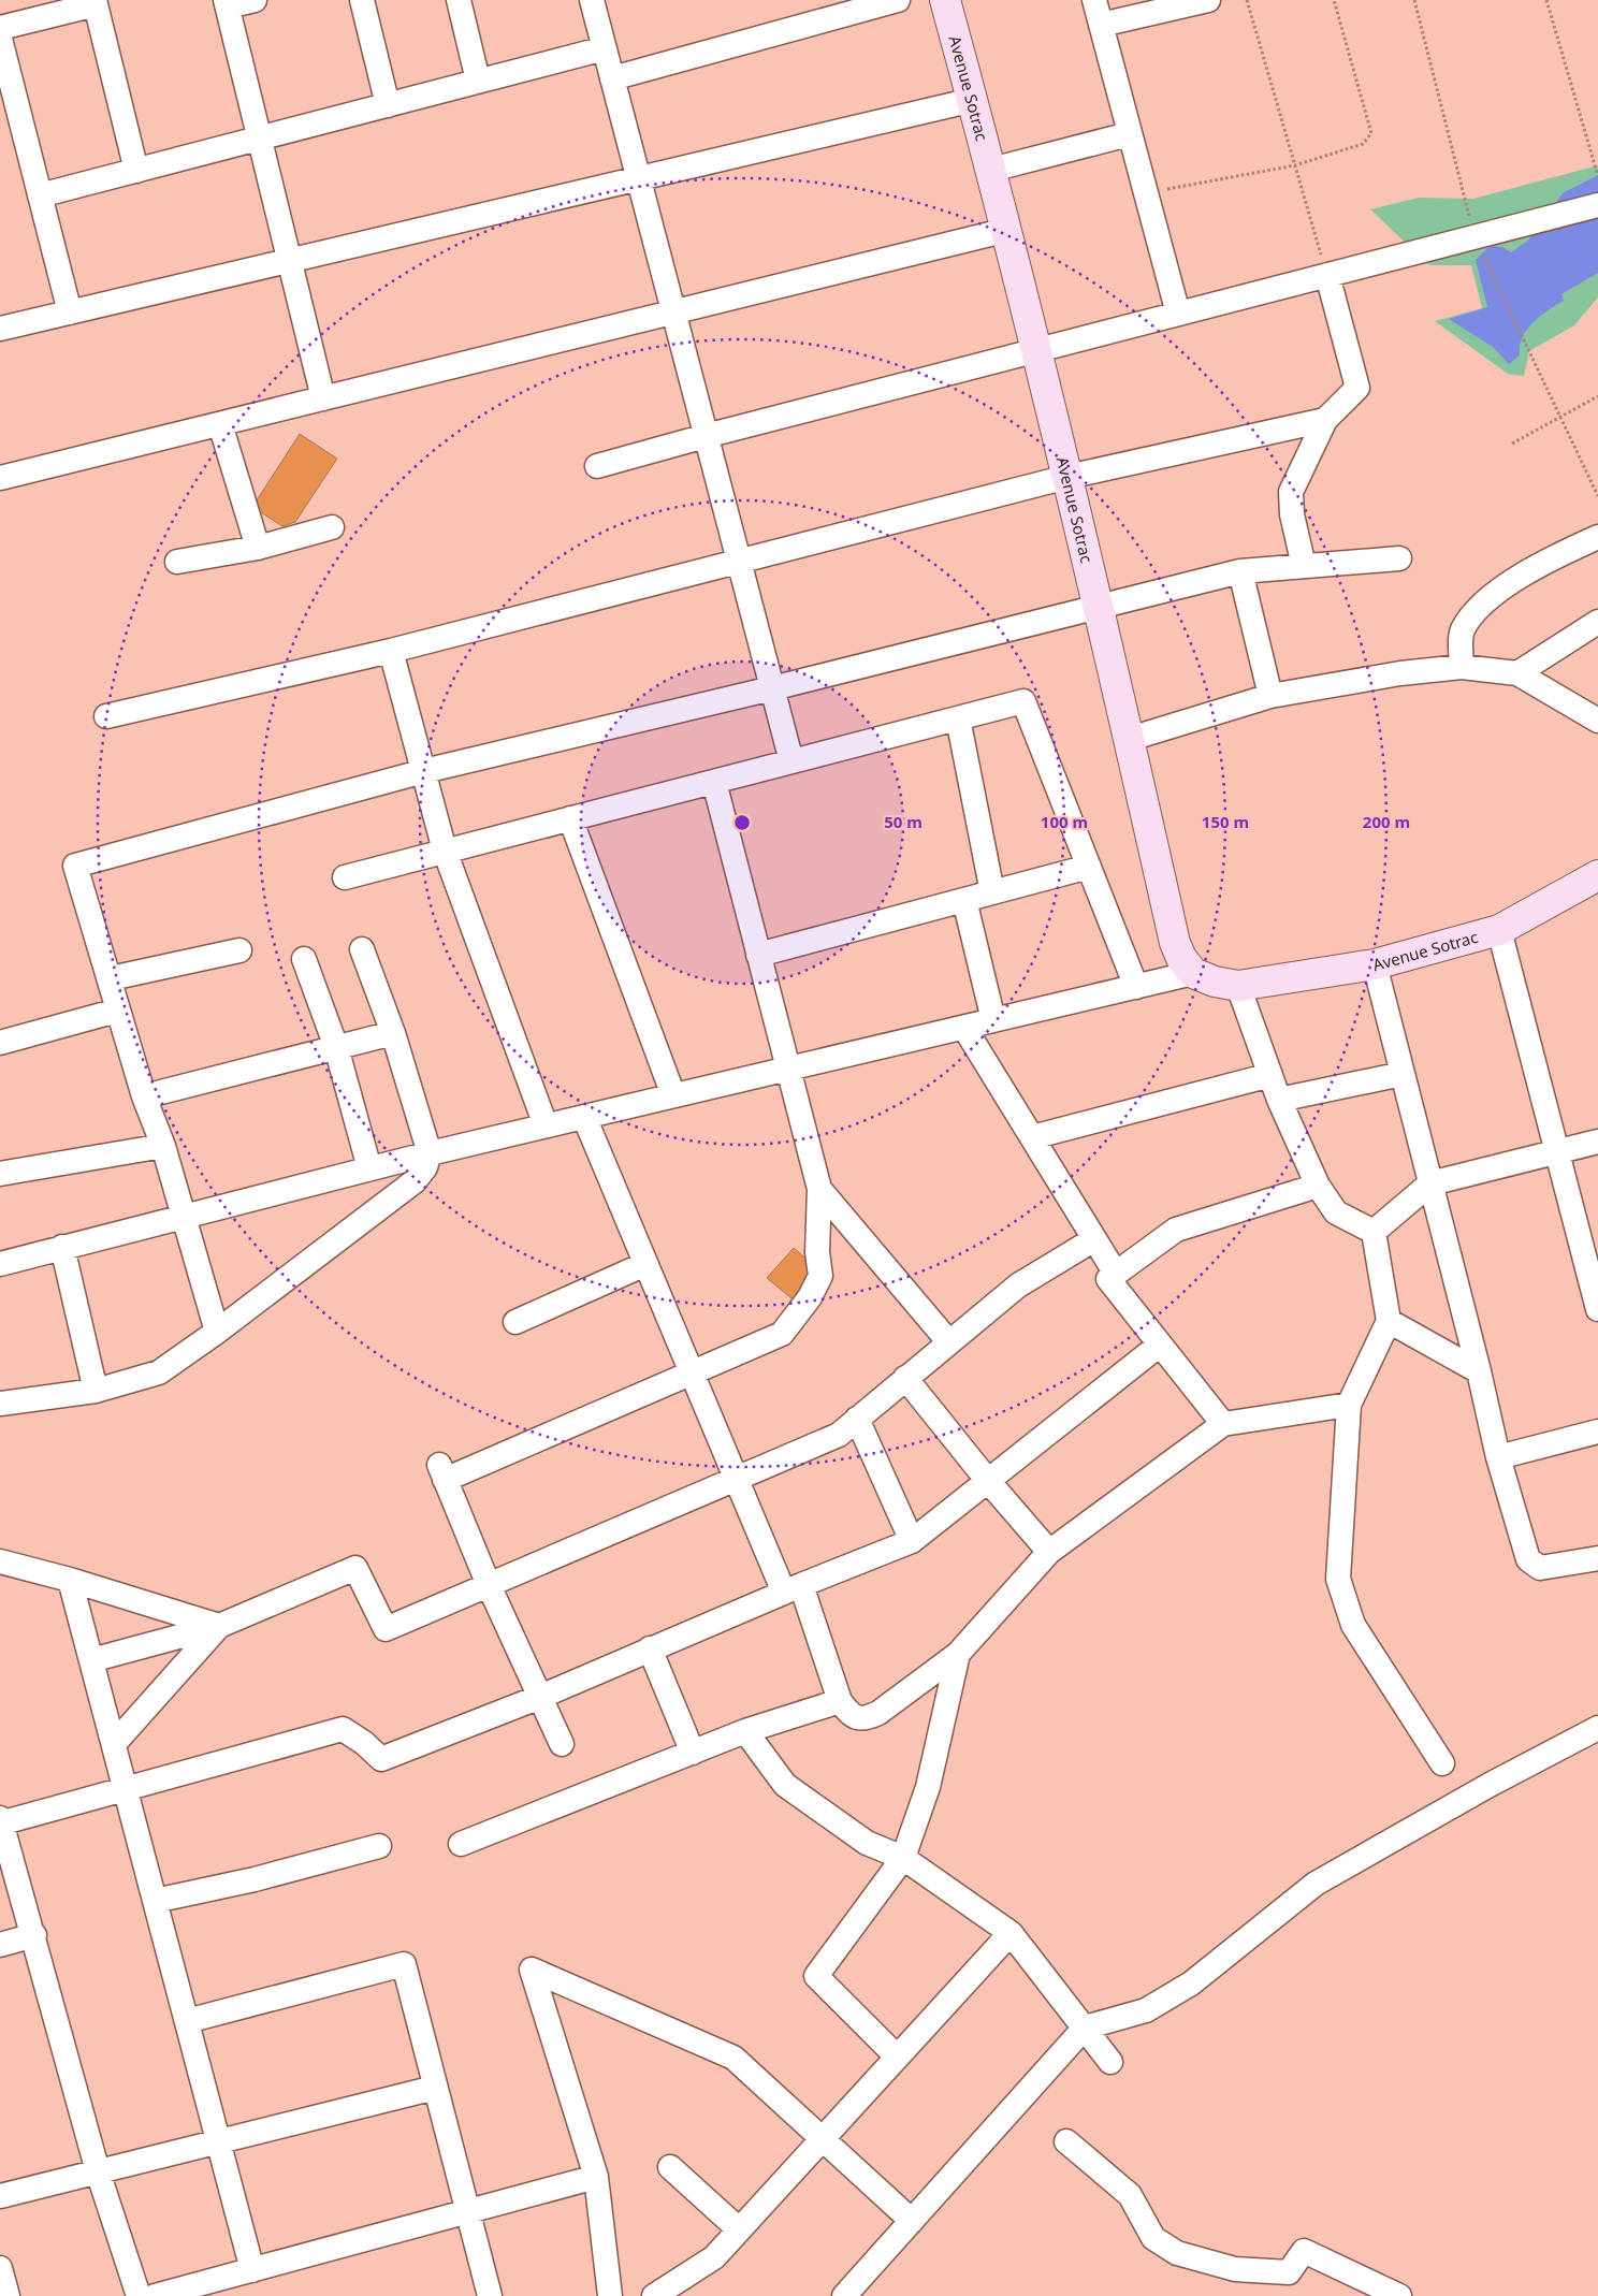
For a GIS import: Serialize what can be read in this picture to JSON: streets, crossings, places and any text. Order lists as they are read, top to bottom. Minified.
{"streets":{"street":["Avenue Sotrac"]},"rings":["50 m","100 m","150 m","200 m"]}
